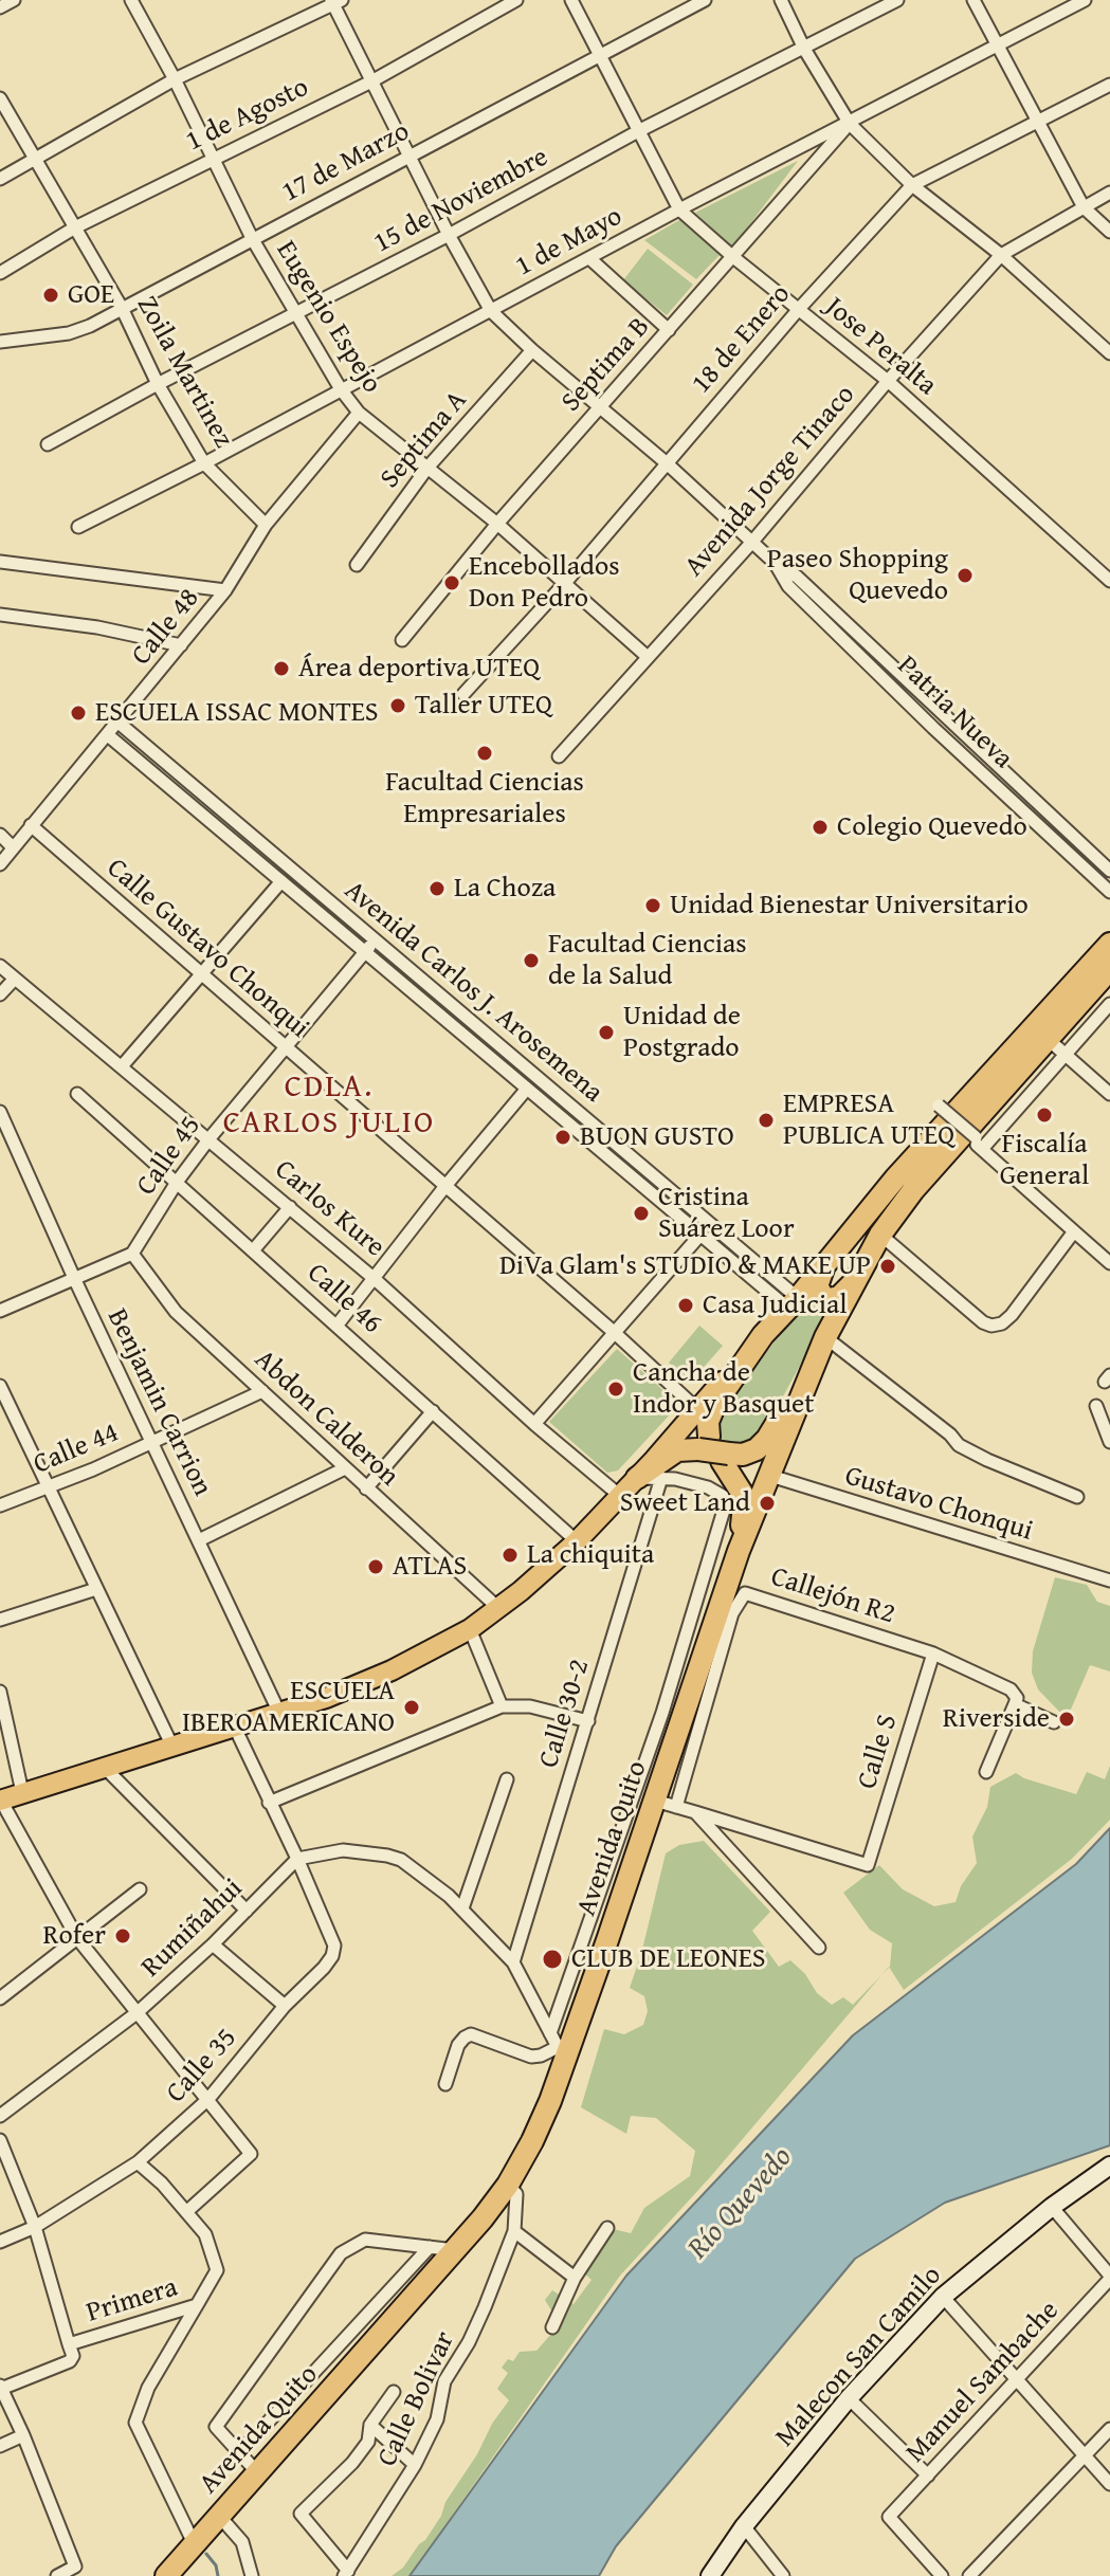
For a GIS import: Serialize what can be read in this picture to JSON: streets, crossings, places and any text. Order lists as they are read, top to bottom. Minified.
{"streets":{"highway":["Avenida Quito"],"main road":["Malecon San Camilo"],"street":["1 de Agosto","17 de Marzo","15 de Noviembre","1 de Mayo","Eugenio Espejo","18 de Enero","Jose Peralta","Septima B","Zoila Martinez","Septima A","Avenida Jorge Tinaco","Calle 48","Patria Nueva","Calle Gustavo Chonqui","Avenida Carlos J. Arosemena","Calle 45","Carlos Kure","Calle 46","Benjamin Carrion","Abdon Calderon","Calle 44","Gustavo Chonqui","Callejón R2","Calle 30-2","Calle S","Rumiñahui","Calle 35","Primera","Manuel Sambache","Calle Bolivar"]},"crossings":[["1 de Agosto","Eugenio Espejo"],["1 de Agosto","Zoila Martinez"],["1 de Agosto","Patria Nueva"],["17 de Marzo","Eugenio Espejo"],["17 de Marzo","Jose Peralta"],["17 de Marzo","Zoila Martinez"],["17 de Marzo","Patria Nueva"],["15 de Noviembre","Eugenio Espejo"],["15 de Noviembre","Jose Peralta"],["15 de Noviembre","Zoila Martinez"],["15 de Noviembre","Patria Nueva"],["1 de Mayo","Eugenio Espejo"],["1 de Mayo","Jose Peralta"],["1 de Mayo","Septima B"],["1 de Mayo","Zoila Martinez"],["1 de Mayo","Patria Nueva"],["Eugenio Espejo","18 de Enero"],["Eugenio Espejo","Septima B"],["Eugenio Espejo","Septima A"],["Eugenio Espejo","Avenida Jorge Tinaco"],["Eugenio Espejo","Calle 48"],["18 de Enero","Jose Peralta"],["18 de Enero","Patria Nueva"],["Jose Peralta","Septima B"],["Jose Peralta","Avenida Jorge Tinaco"],["Septima B","Patria Nueva"],["Zoila Martinez","Calle 48"],["Septima A","Patria Nueva"],["Avenida Jorge Tinaco","Patria Nueva"],["Calle 48","Calle Gustavo Chonqui"],["Calle 48","Avenida Carlos J. Arosemena"],["Calle Gustavo Chonqui","Calle 45"],["Avenida Carlos J. Arosemena","Calle 45"],["Calle 45","Carlos Kure"],["Calle 45","Calle 46"],["Calle 45","Abdon Calderon"],["Benjamin Carrion","Calle 44"],["Abdon Calderon","Calle 44"],["Gustavo Chonqui","Avenida Quito"],["Callejón R2","Calle S"],["Avenida Quito","Calle Bolivar"],["Rumiñahui","Calle 35"],["Calle 35","Primera"]],"districts":["CDLA. CARLOS JULIO"],"water":["Río Quevedo"],"places":["GOE","Paseo Shopping Quevedo","Encebollados Don Pedro","Área deportiva UTEQ","Taller UTEQ","ESCUELA ISSAC MONTES","Facultad Ciencias Empresariales","Colegio Quevedo","La Choza","Unidad Bienestar Universitario","Facultad Ciencias de la Salud","Unidad de Postgrado","Fiscalía General","EMPRESA PUBLICA UTEQ","BUON GUSTO","Cristina Suárez Loor","DiVa Glam's STUDIO & MAKE UP","Casa Judicial","Cancha de Indor y Basquet","Sweet Land","La chiquita","ATLAS","ESCUELA IBEROAMERICANO","Riverside","Rofer","CLUB DE LEONES"]}
